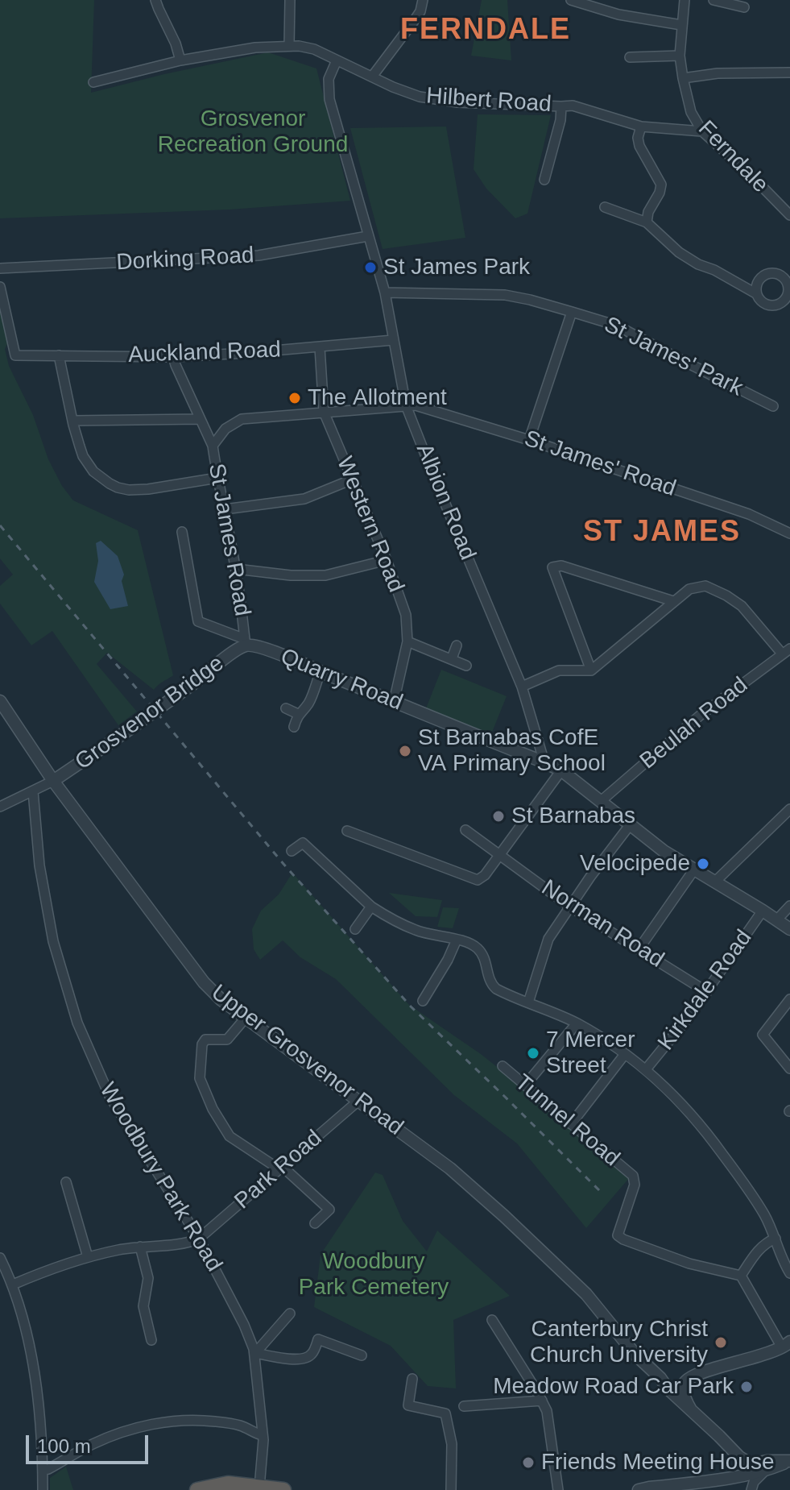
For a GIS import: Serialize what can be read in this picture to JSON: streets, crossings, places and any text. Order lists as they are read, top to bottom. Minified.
{"streets":{"street":["Hilbert Road","Ferndale","Dorking Road","Auckland Road","St James' Park","St James' Road","Albion Road","Western Road","St James Road","Quarry Road","Grosvenor Bridge","Beulah Road","Norman Road","Kirkdale Road","Upper Grosvenor Road","Tunnel Road","Park Road","Woodbury Park Road"]},"crossings":[["Hilbert Road","Ferndale"],["Hilbert Road","Albion Road"],["Dorking Road","Albion Road"],["Auckland Road","Albion Road"],["Auckland Road","Western Road"],["St James' Park","Albion Road"],["St James' Road","Albion Road"],["St James' Road","St James Road"],["Albion Road","St James Road"],["Albion Road","Quarry Road"],["Western Road","St James Road"],["Western Road","Quarry Road"],["St James Road","Quarry Road"],["St James Road","Grosvenor Bridge"],["Quarry Road","Grosvenor Bridge"],["Quarry Road","Beulah Road"],["Quarry Road","Kirkdale Road"],["Grosvenor Bridge","Upper Grosvenor Road"],["Norman Road","Kirkdale Road"],["Upper Grosvenor Road","Park Road"],["Park Road","Woodbury Park Road"]],"districts":["FERNDALE","ST JAMES"],"parks":["Grosvenor Recreation Ground","Woodbury Park Cemetery"],"places":["St James Park","The Allotment","St Barnabas CofE VA Primary School","St Barnabas","Velocipede","7 Mercer Street","Canterbury Christ Church University","Meadow Road Car Park","Friends Meeting House"],"scale_bar":"100 m"}
